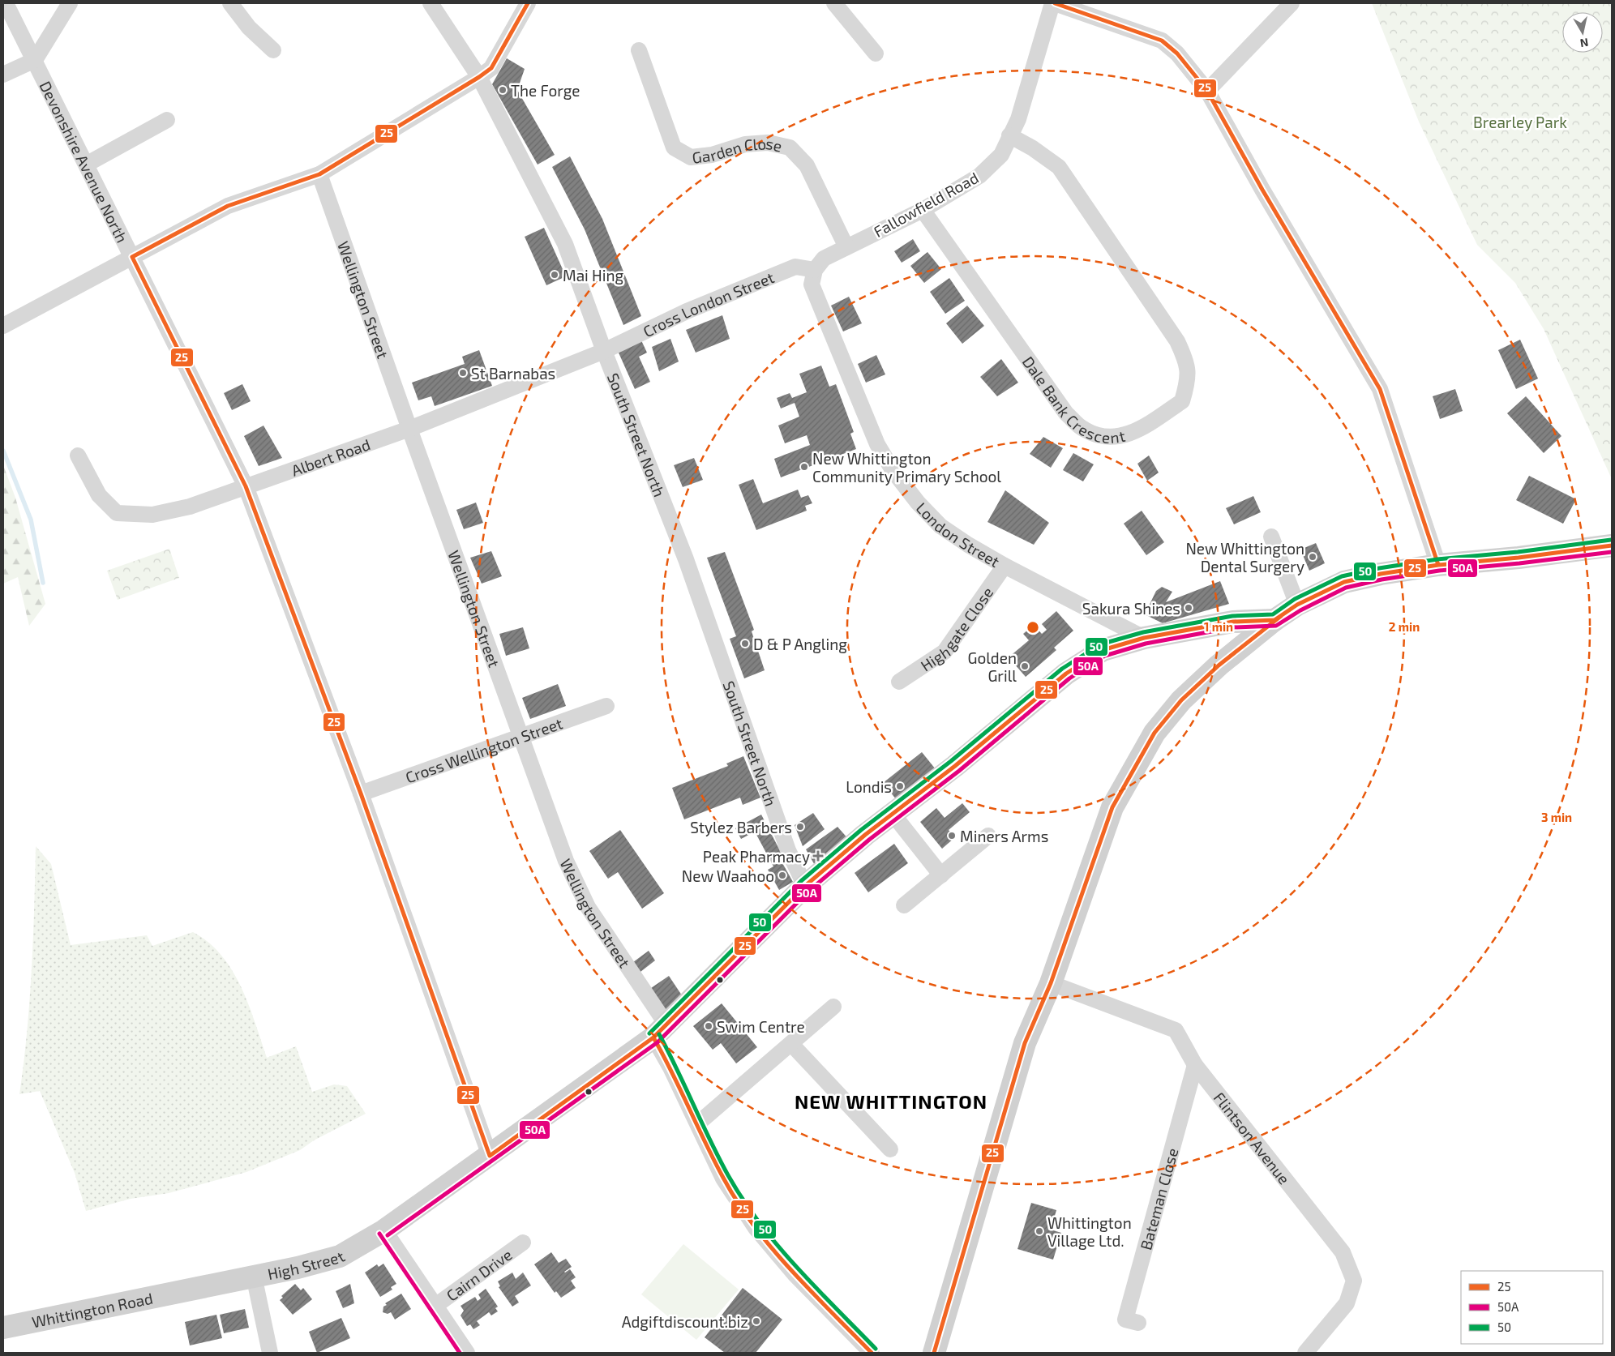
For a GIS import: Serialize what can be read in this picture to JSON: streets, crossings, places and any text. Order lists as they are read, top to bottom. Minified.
{"streets":{"street":["Garden Close","Devonshire Avenue North","Fallowfield Road","Wellington Street","Cross London Street","Dale Bank Crescent","South Street North","Albert Road","London Street","Highgate Close","Cross Wellington Street","Flintson Avenue","Bateman Close","High Street","Cairn Drive","Whittington Road"]},"crossings":[["Garden Close","Fallowfield Road"],["Devonshire Avenue North","Albert Road"],["Devonshire Avenue North","Cross Wellington Street"],["Devonshire Avenue North","High Street"],["Fallowfield Road","Cross London Street"],["Fallowfield Road","Dale Bank Crescent"],["Fallowfield Road","London Street"],["Wellington Street","Albert Road"],["Wellington Street","Cross Wellington Street"],["Wellington Street","High Street"],["Cross London Street","South Street North"],["Cross London Street","Albert Road"],["Cross London Street","London Street"],["South Street North","Albert Road"],["South Street North","High Street"],["London Street","Highgate Close"],["London Street","High Street"],["Flintson Avenue","Bateman Close"],["High Street","Whittington Road"]],"districts":["NEW WHITTINGTON"],"parks":["Brearley Park"],"places":{"other":["The Forge","Mai Hing","St Barnabas","New Whittington Community Primary School","New Whittington Dental Surgery","Sakura Shines","D & P Angling","Golden Grill","Londis","Stylez Barbers","Miners Arms","New Waahoo","Swim Centre","Whittington Village Ltd.","Adgiftdiscount.biz"],"health":["Peak Pharmacy"]},"lines":["transit line 25","transit line 50","transit line 50A"],"legend":["25","50A","50"],"north":"bottom","rings":["1 min","2 min","3 min"]}
